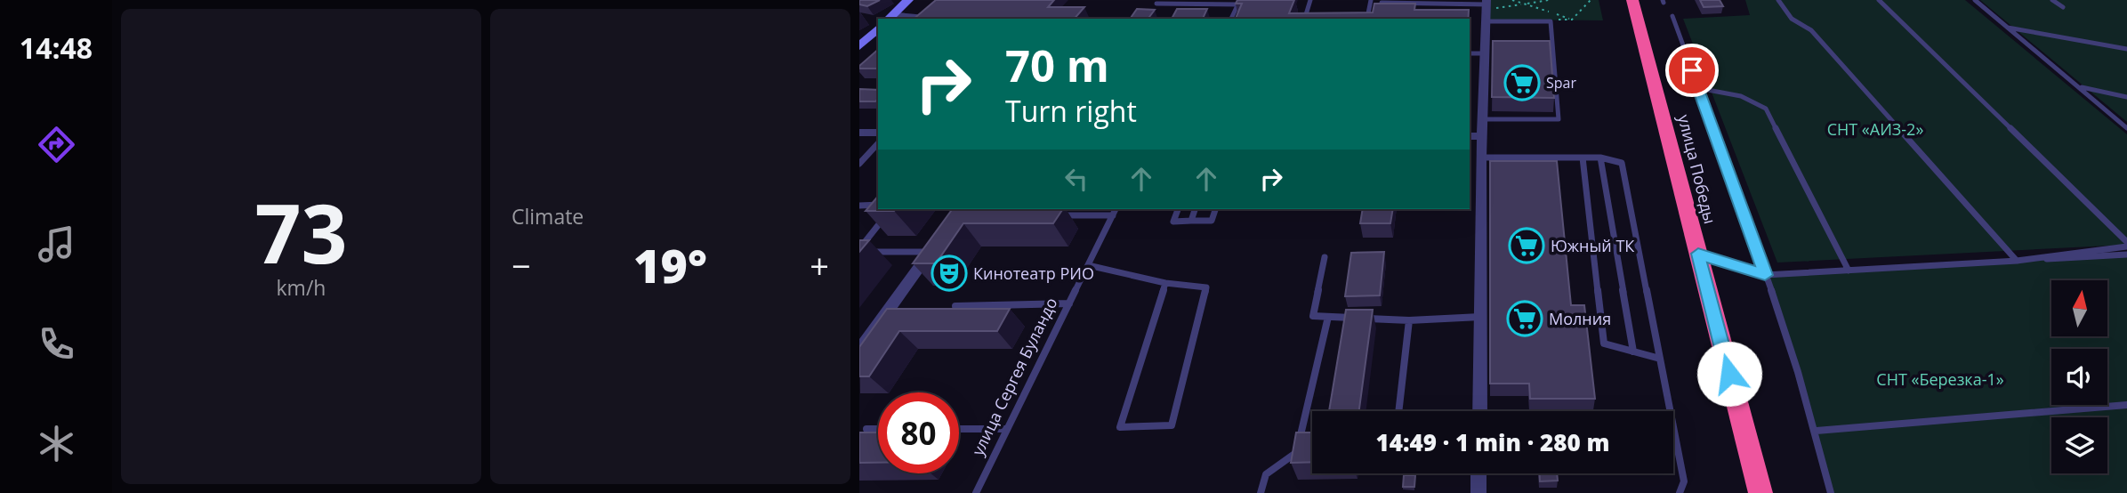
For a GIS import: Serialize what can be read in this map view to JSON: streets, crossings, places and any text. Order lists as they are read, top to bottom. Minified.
{"streets":{"highway":["улица Победы"],"lane":["улица Сергея Буландо"]},"parks":["СНТ «АИЗ-2»","СНТ «Березка-1»"],"places":{"supermarket":["Spar","Южный ТК","Молния"],"theatre":["Кинотеатр РИО"]},"north":"top","page":{"tabs":"14:48","tile":[["73","km/h"],"Climate"],"turn":["70 m","Turn right"],"heat":["−","19°","+"],"limit":"80","trip":"14:49 · 1 min · 280 m"}}
